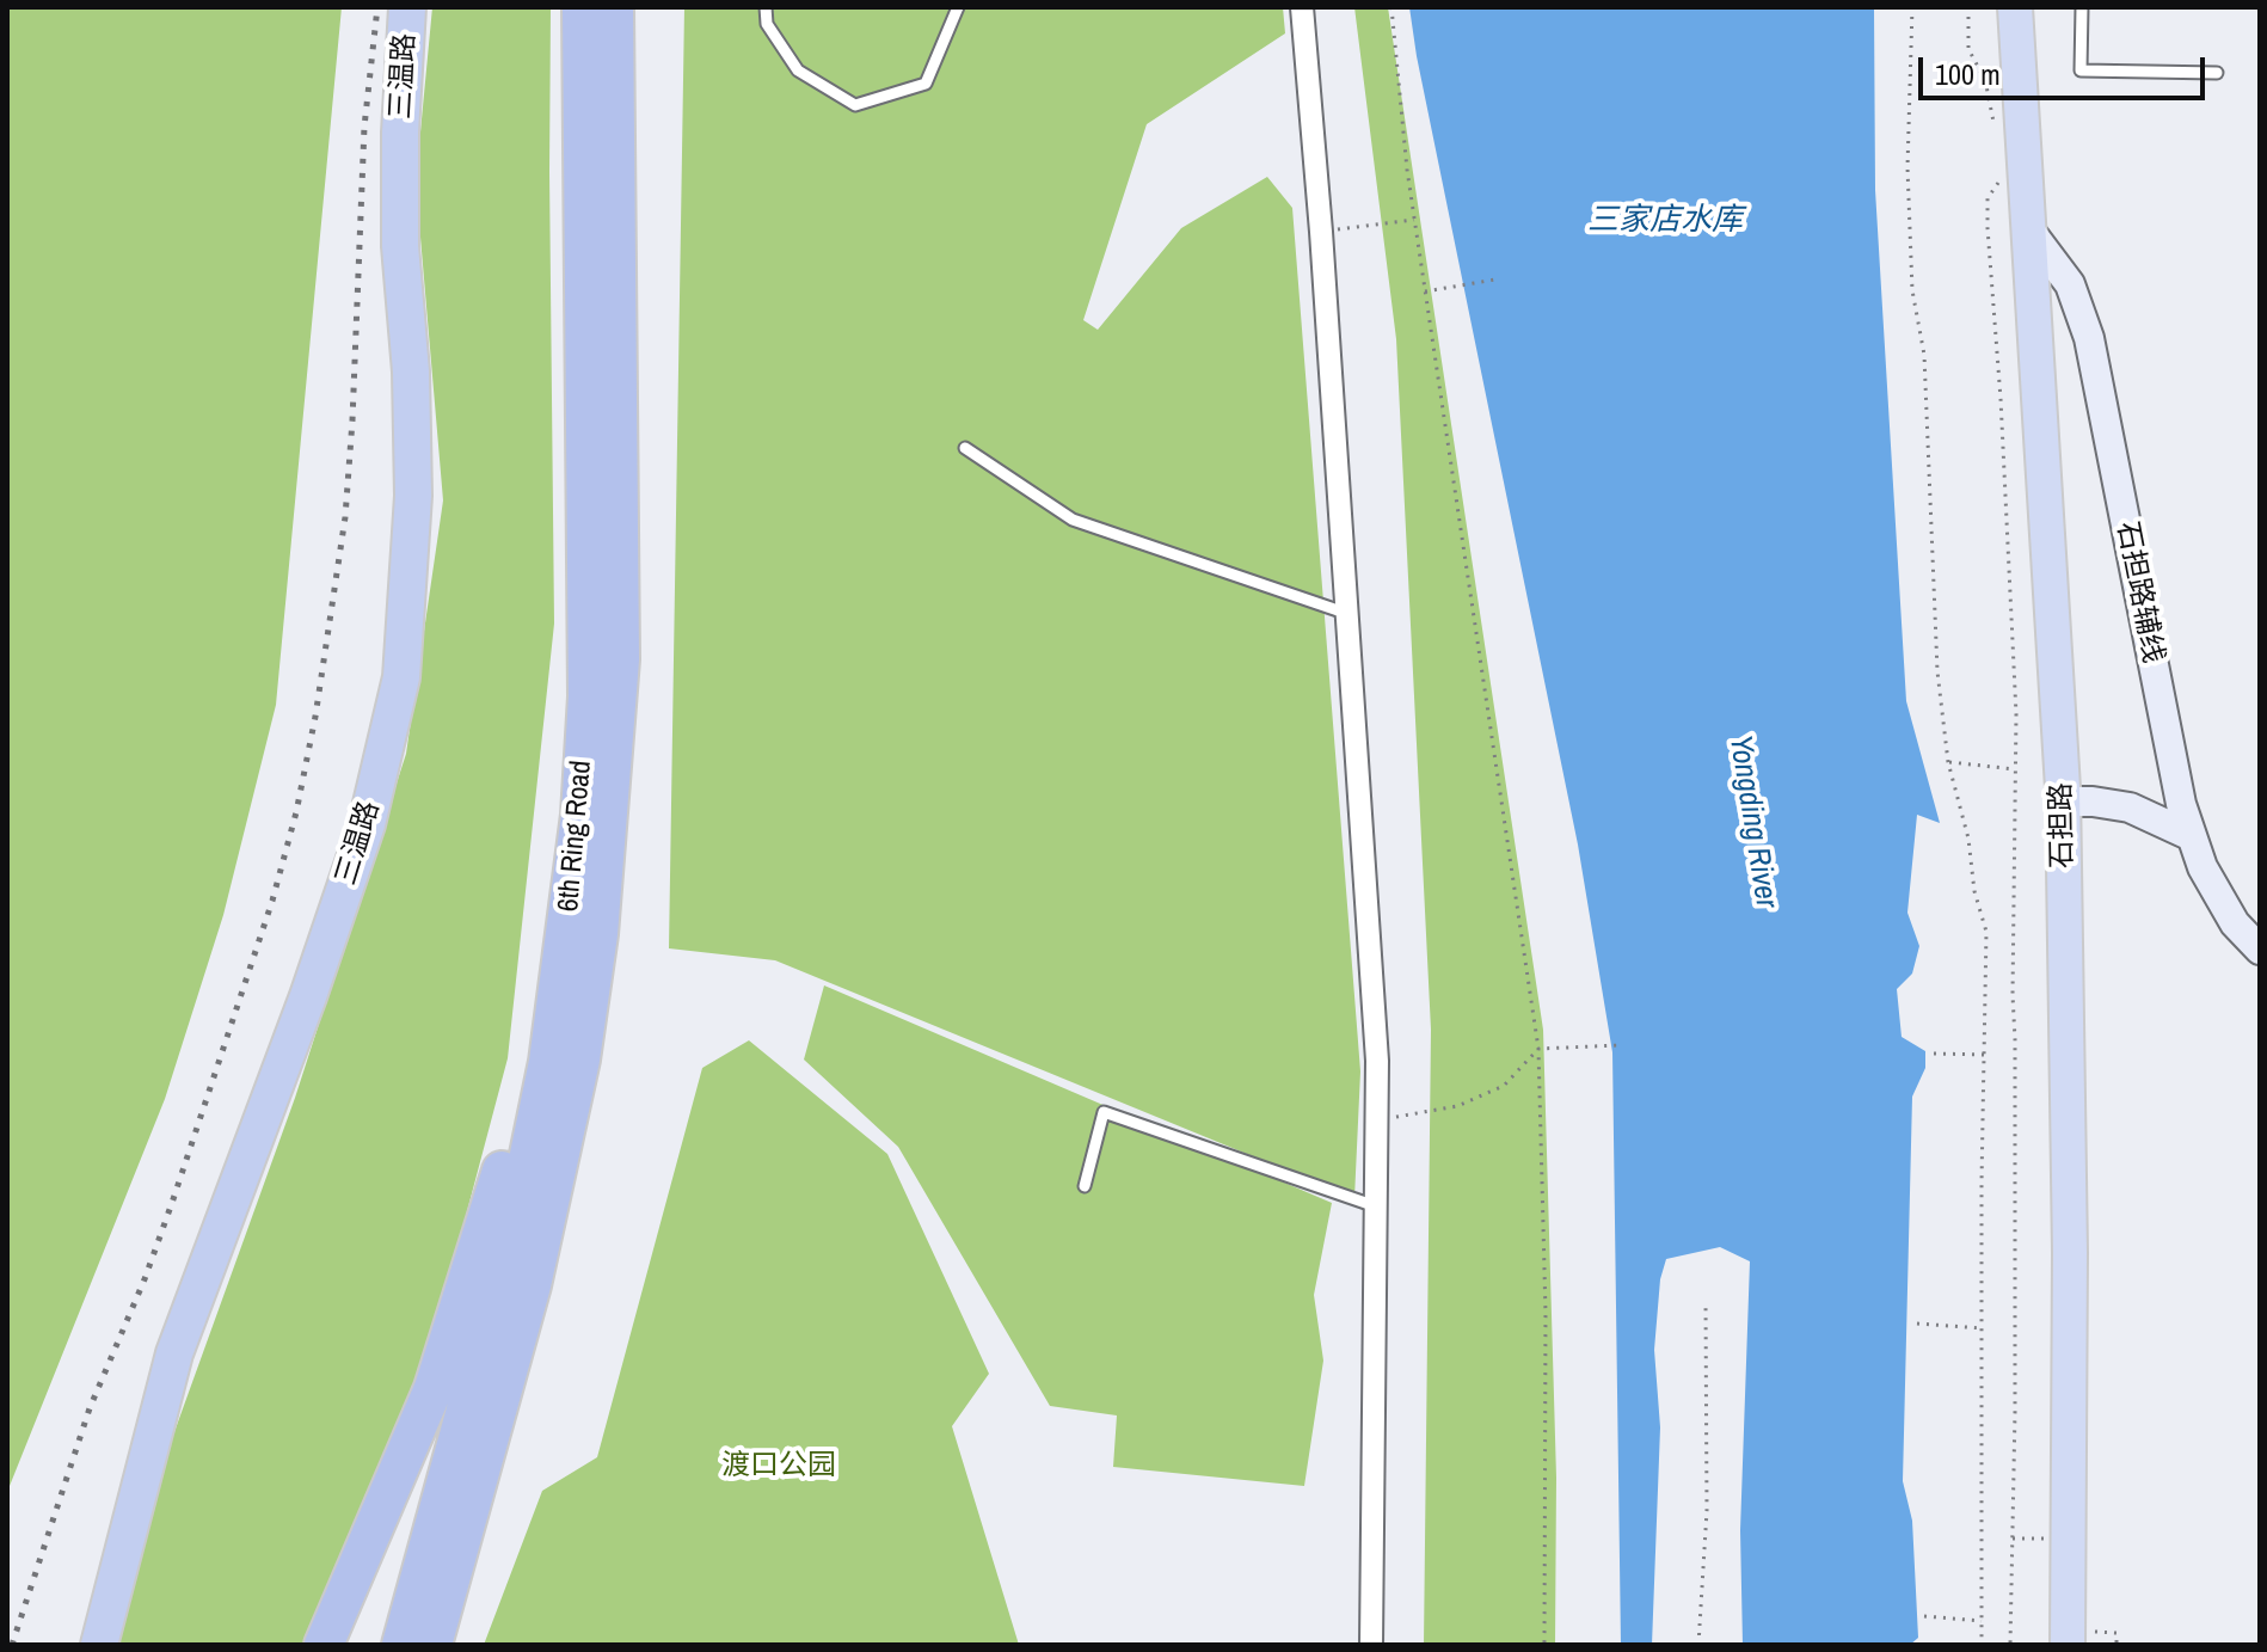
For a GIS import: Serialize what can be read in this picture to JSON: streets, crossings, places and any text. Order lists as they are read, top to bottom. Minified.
{"streets":{"highway":["三温路","6th Ring Road"],"main road":["石担路辅线","石担路"]},"crossings":[["石担路辅线","石担路"]],"water":["三家店水库","Yongding River"],"parks":["渡口公园"],"scale_bar":"100 m"}
